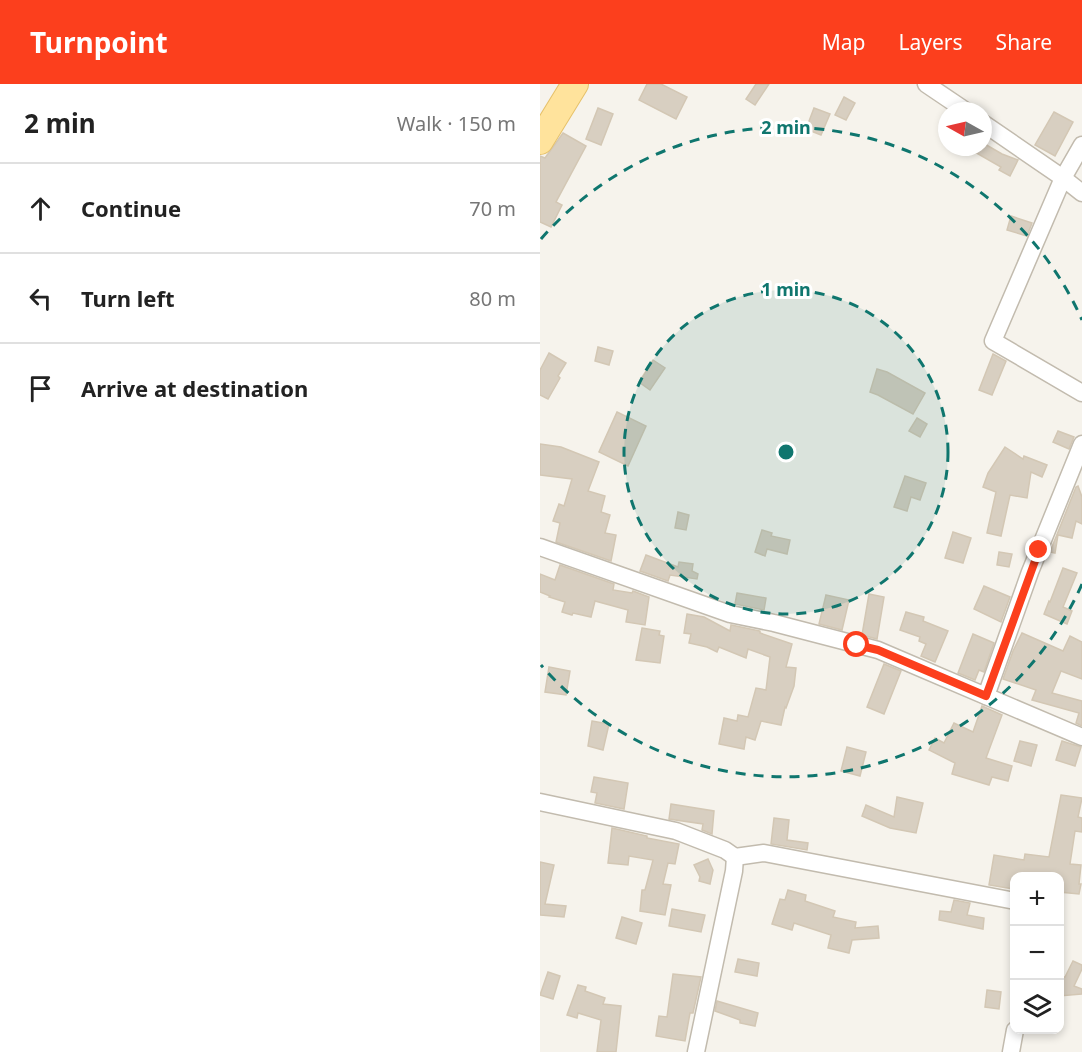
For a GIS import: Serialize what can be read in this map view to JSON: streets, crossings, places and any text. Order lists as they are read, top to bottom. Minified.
{"north":"left","page":{"header":"Turnpoint","nav":["Map","Layers","Share"],"heading":["2 min","Walk · 150 m"],"list":[["Continue","70 m"],["Turn left","80 m"],"Arrive at destination"],"map_buttons":["+","−"]},"rings":["2 min","1 min"]}
